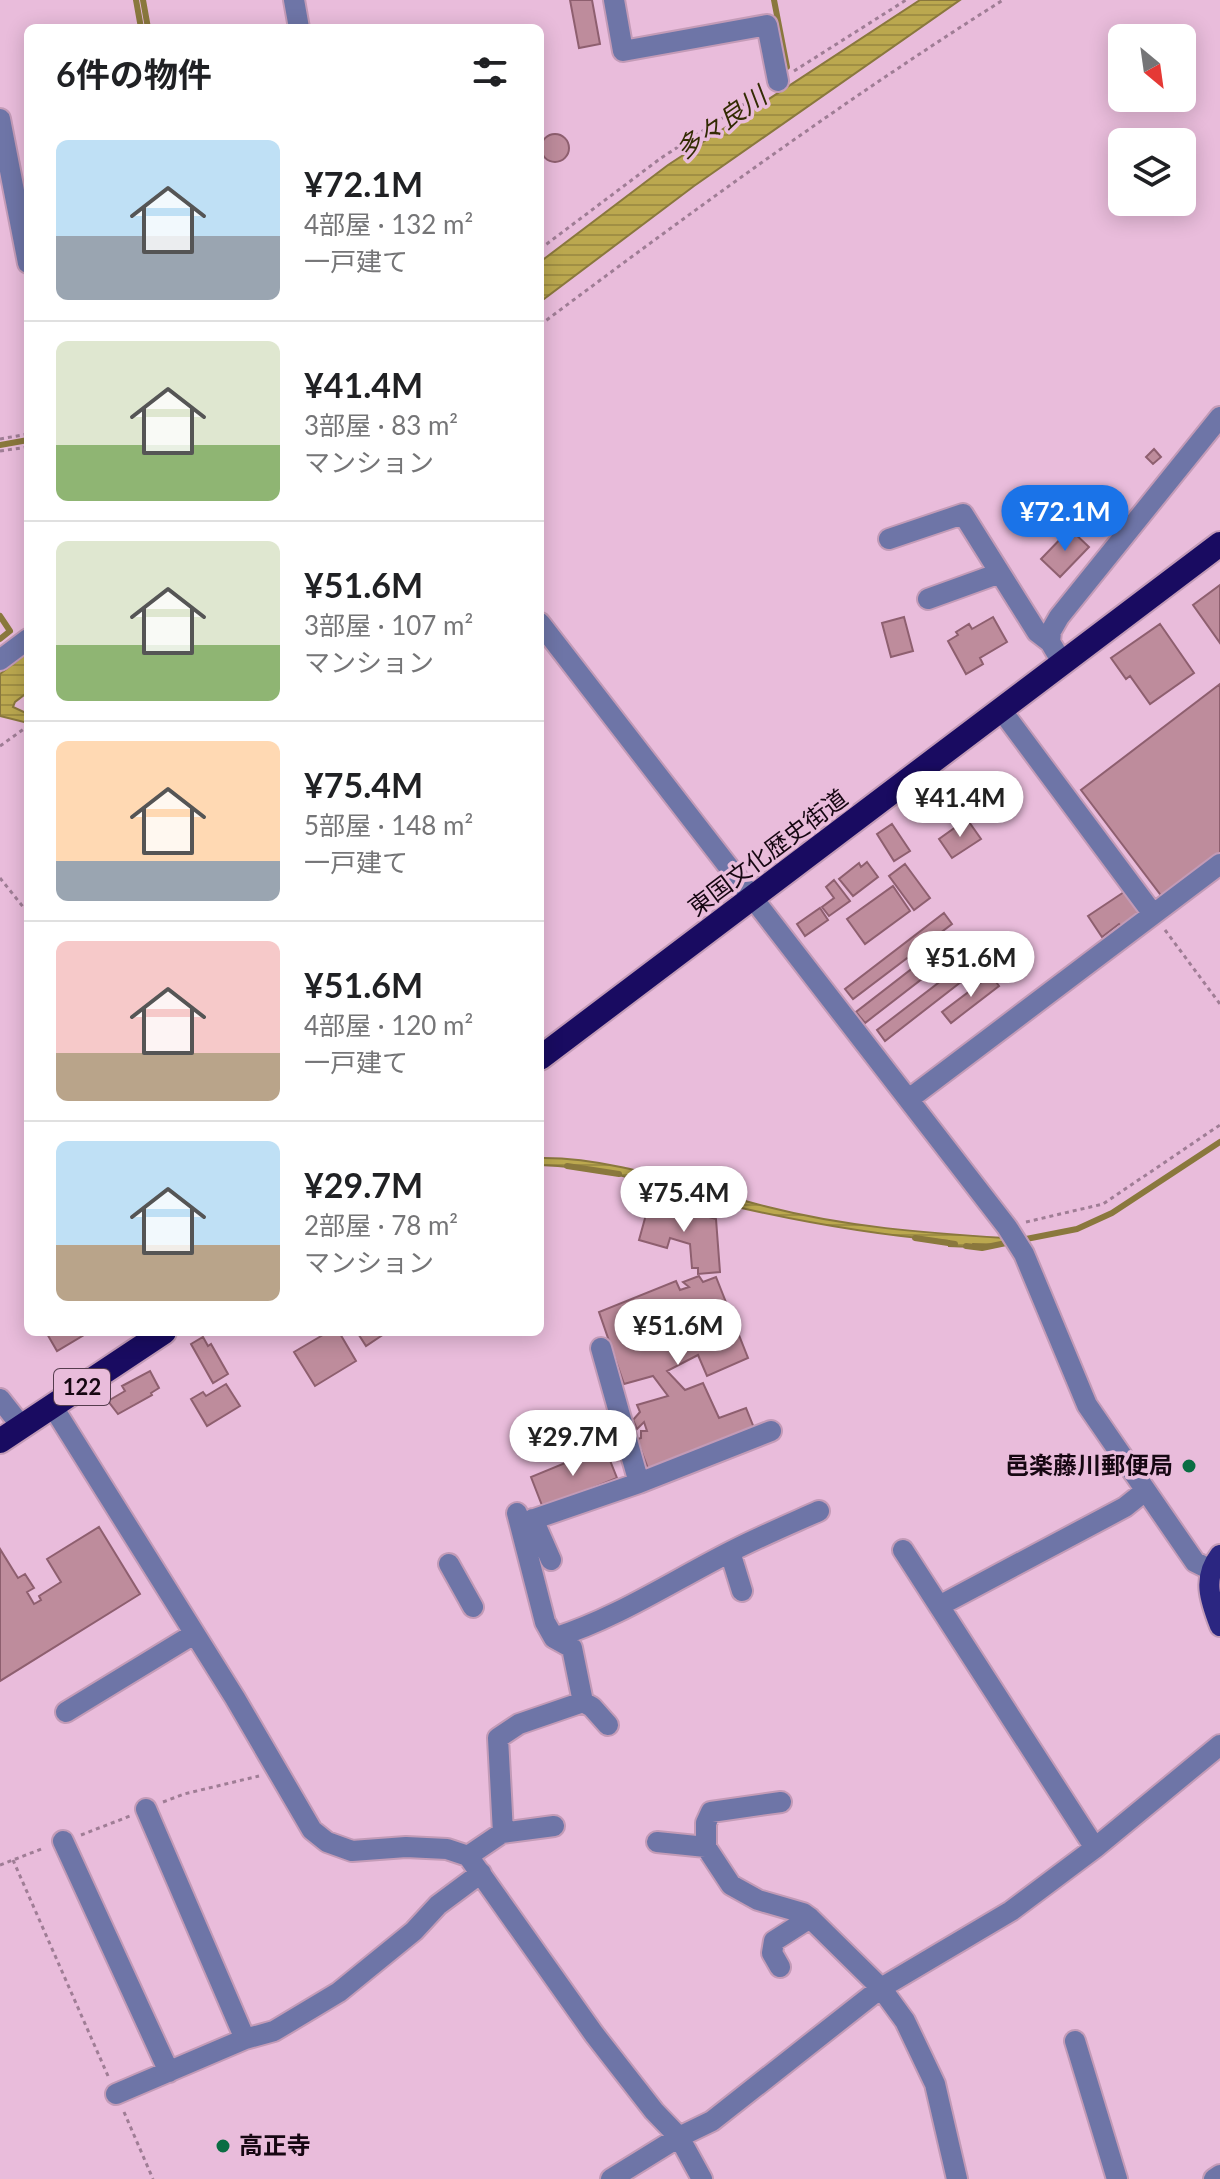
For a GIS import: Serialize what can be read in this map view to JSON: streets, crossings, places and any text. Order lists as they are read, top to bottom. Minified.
{"streets":{"highway":["東国文化歴史街道","122"]},"water":["多々良川"],"places":["邑楽藤川郵便局","高正寺"],"north":"bottom right","page":{"heading":"6件の物件","list":[{"name":"¥72.1M","note":"4部屋 · 132 m² · 一戸建て"},{"name":"¥41.4M","note":"3部屋 · 83 m² · マンション"},{"name":"¥51.6M","note":"3部屋 · 107 m² · マンション"},{"name":"¥75.4M","note":"5部屋 · 148 m² · 一戸建て"},{"name":"¥51.6M","note":"4部屋 · 120 m² · 一戸建て"},{"name":"¥29.7M","note":"2部屋 · 78 m² · マンション"}],"price":["¥72.1M","¥41.4M","¥51.6M","¥75.4M","¥51.6M","¥29.7M"]}}
